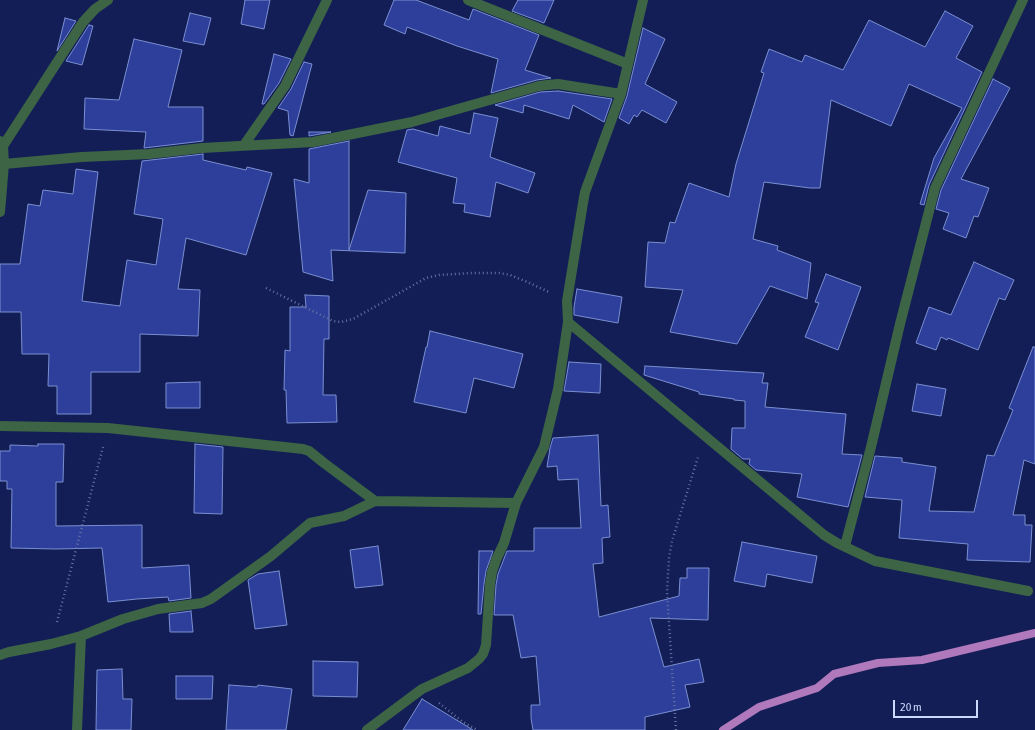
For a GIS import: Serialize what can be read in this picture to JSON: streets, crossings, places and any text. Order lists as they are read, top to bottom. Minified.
{"scale_bar":"20 m"}
